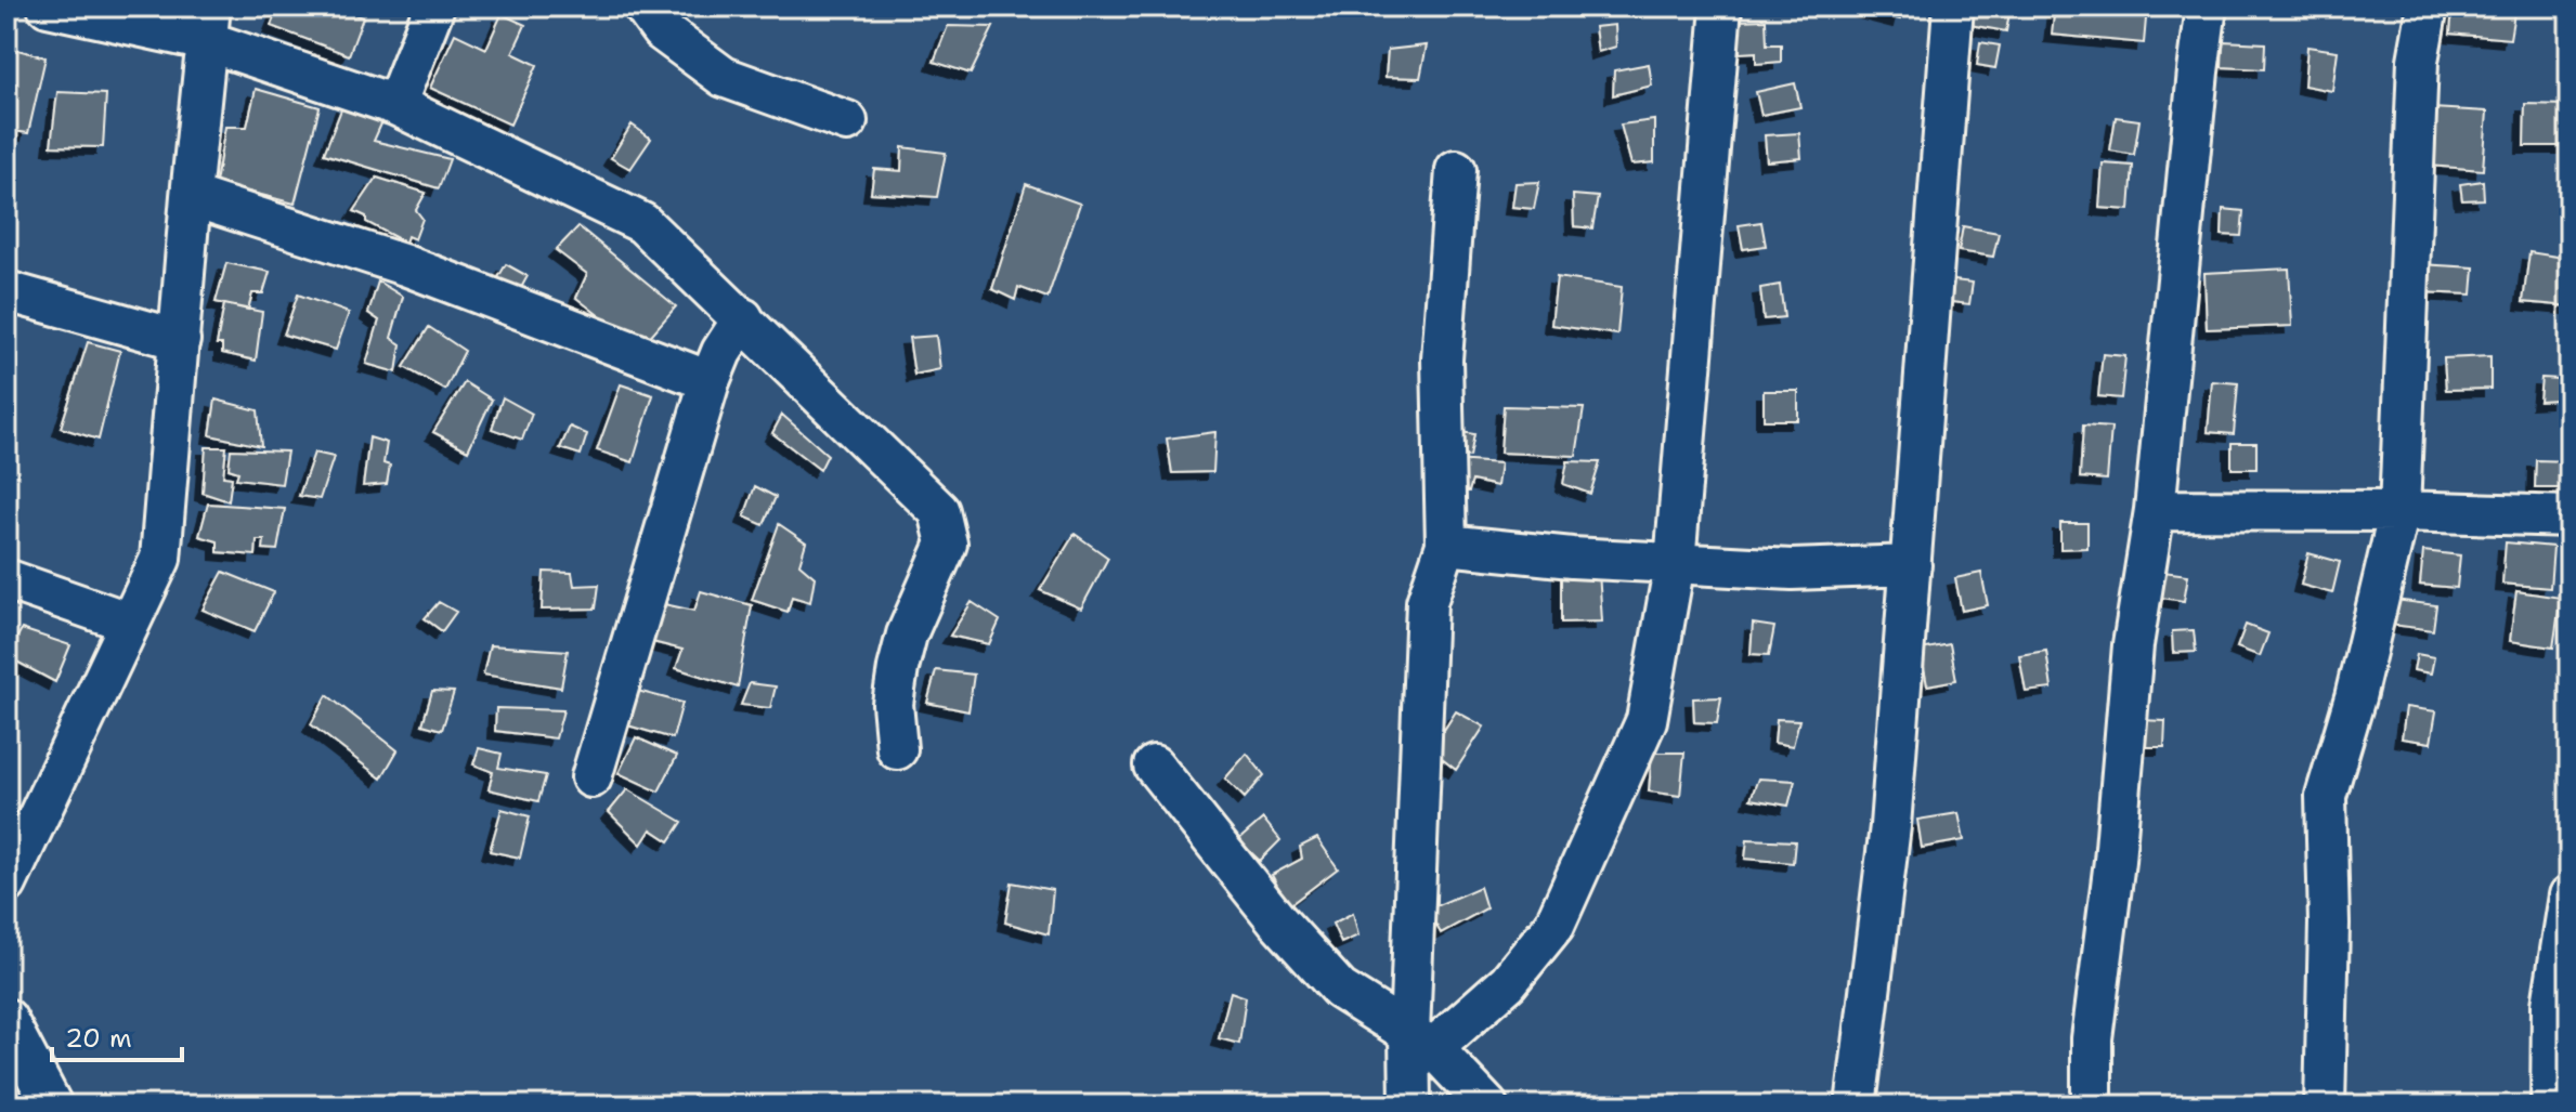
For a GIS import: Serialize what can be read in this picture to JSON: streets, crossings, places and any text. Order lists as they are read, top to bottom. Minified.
{"scale_bar":"20 m"}
